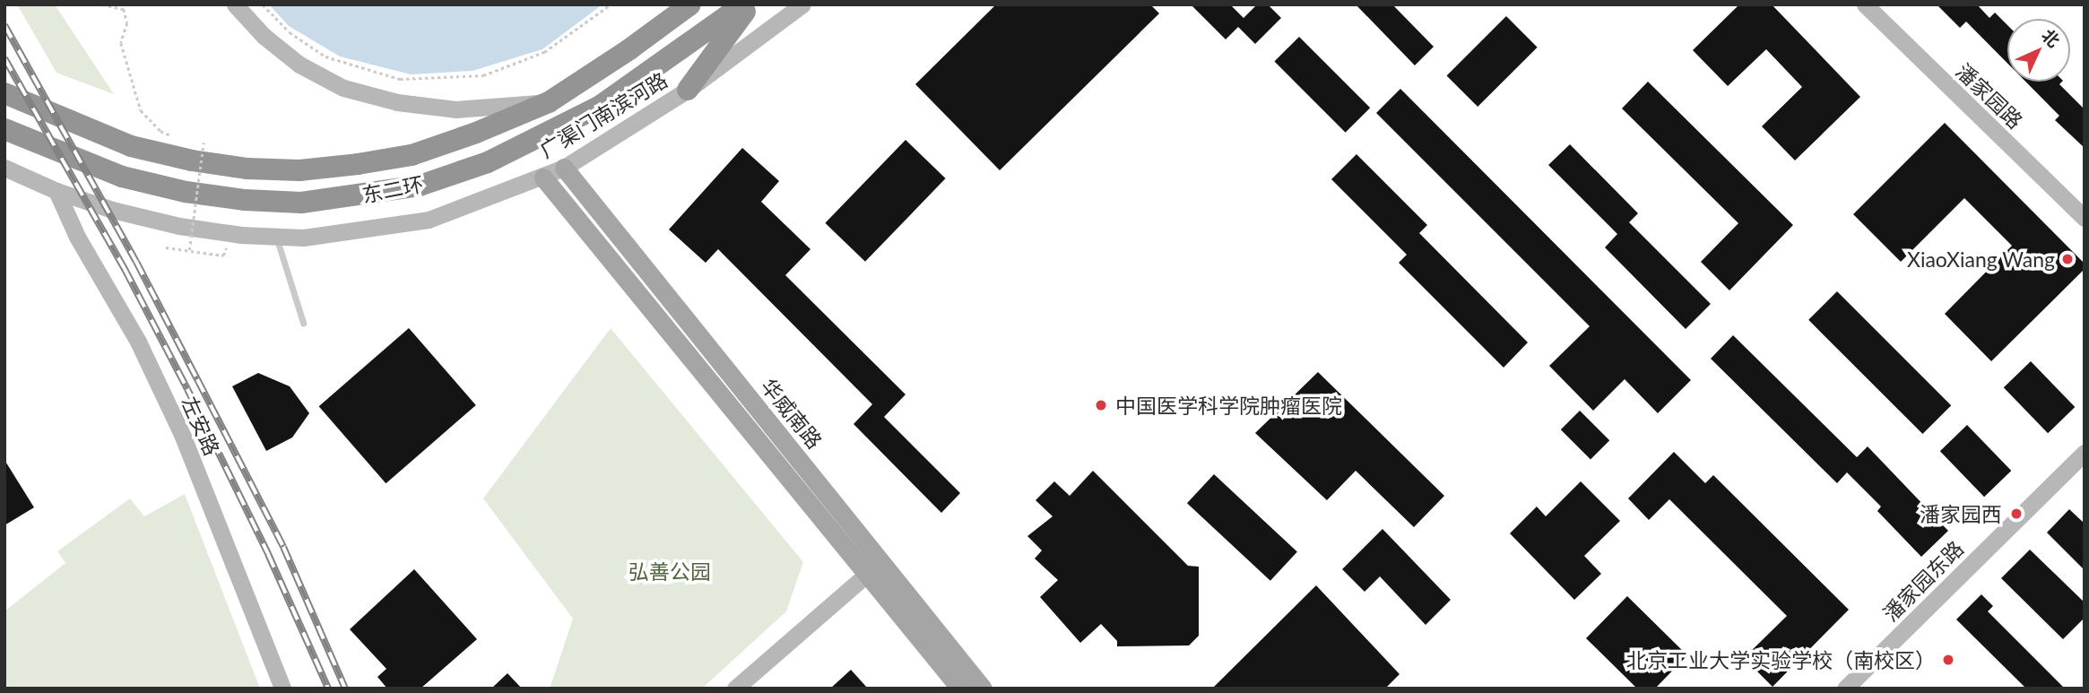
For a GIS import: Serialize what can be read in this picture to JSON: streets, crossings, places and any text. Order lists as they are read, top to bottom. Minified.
{"streets":{"highway":["东二环"],"main road":["华威南路"],"street":["潘家园路","广渠门南滨河路","左安路","潘家园东路"]},"crossings":[["广渠门南滨河路","华威南路"],["广渠门南滨河路","左安路"]],"parks":["弘善公园"],"places":["XiaoXiang Wang","中国医学科学院肿瘤医院","潘家园西","北京工业大学实验学校（南校区）"],"north":"top right"}
